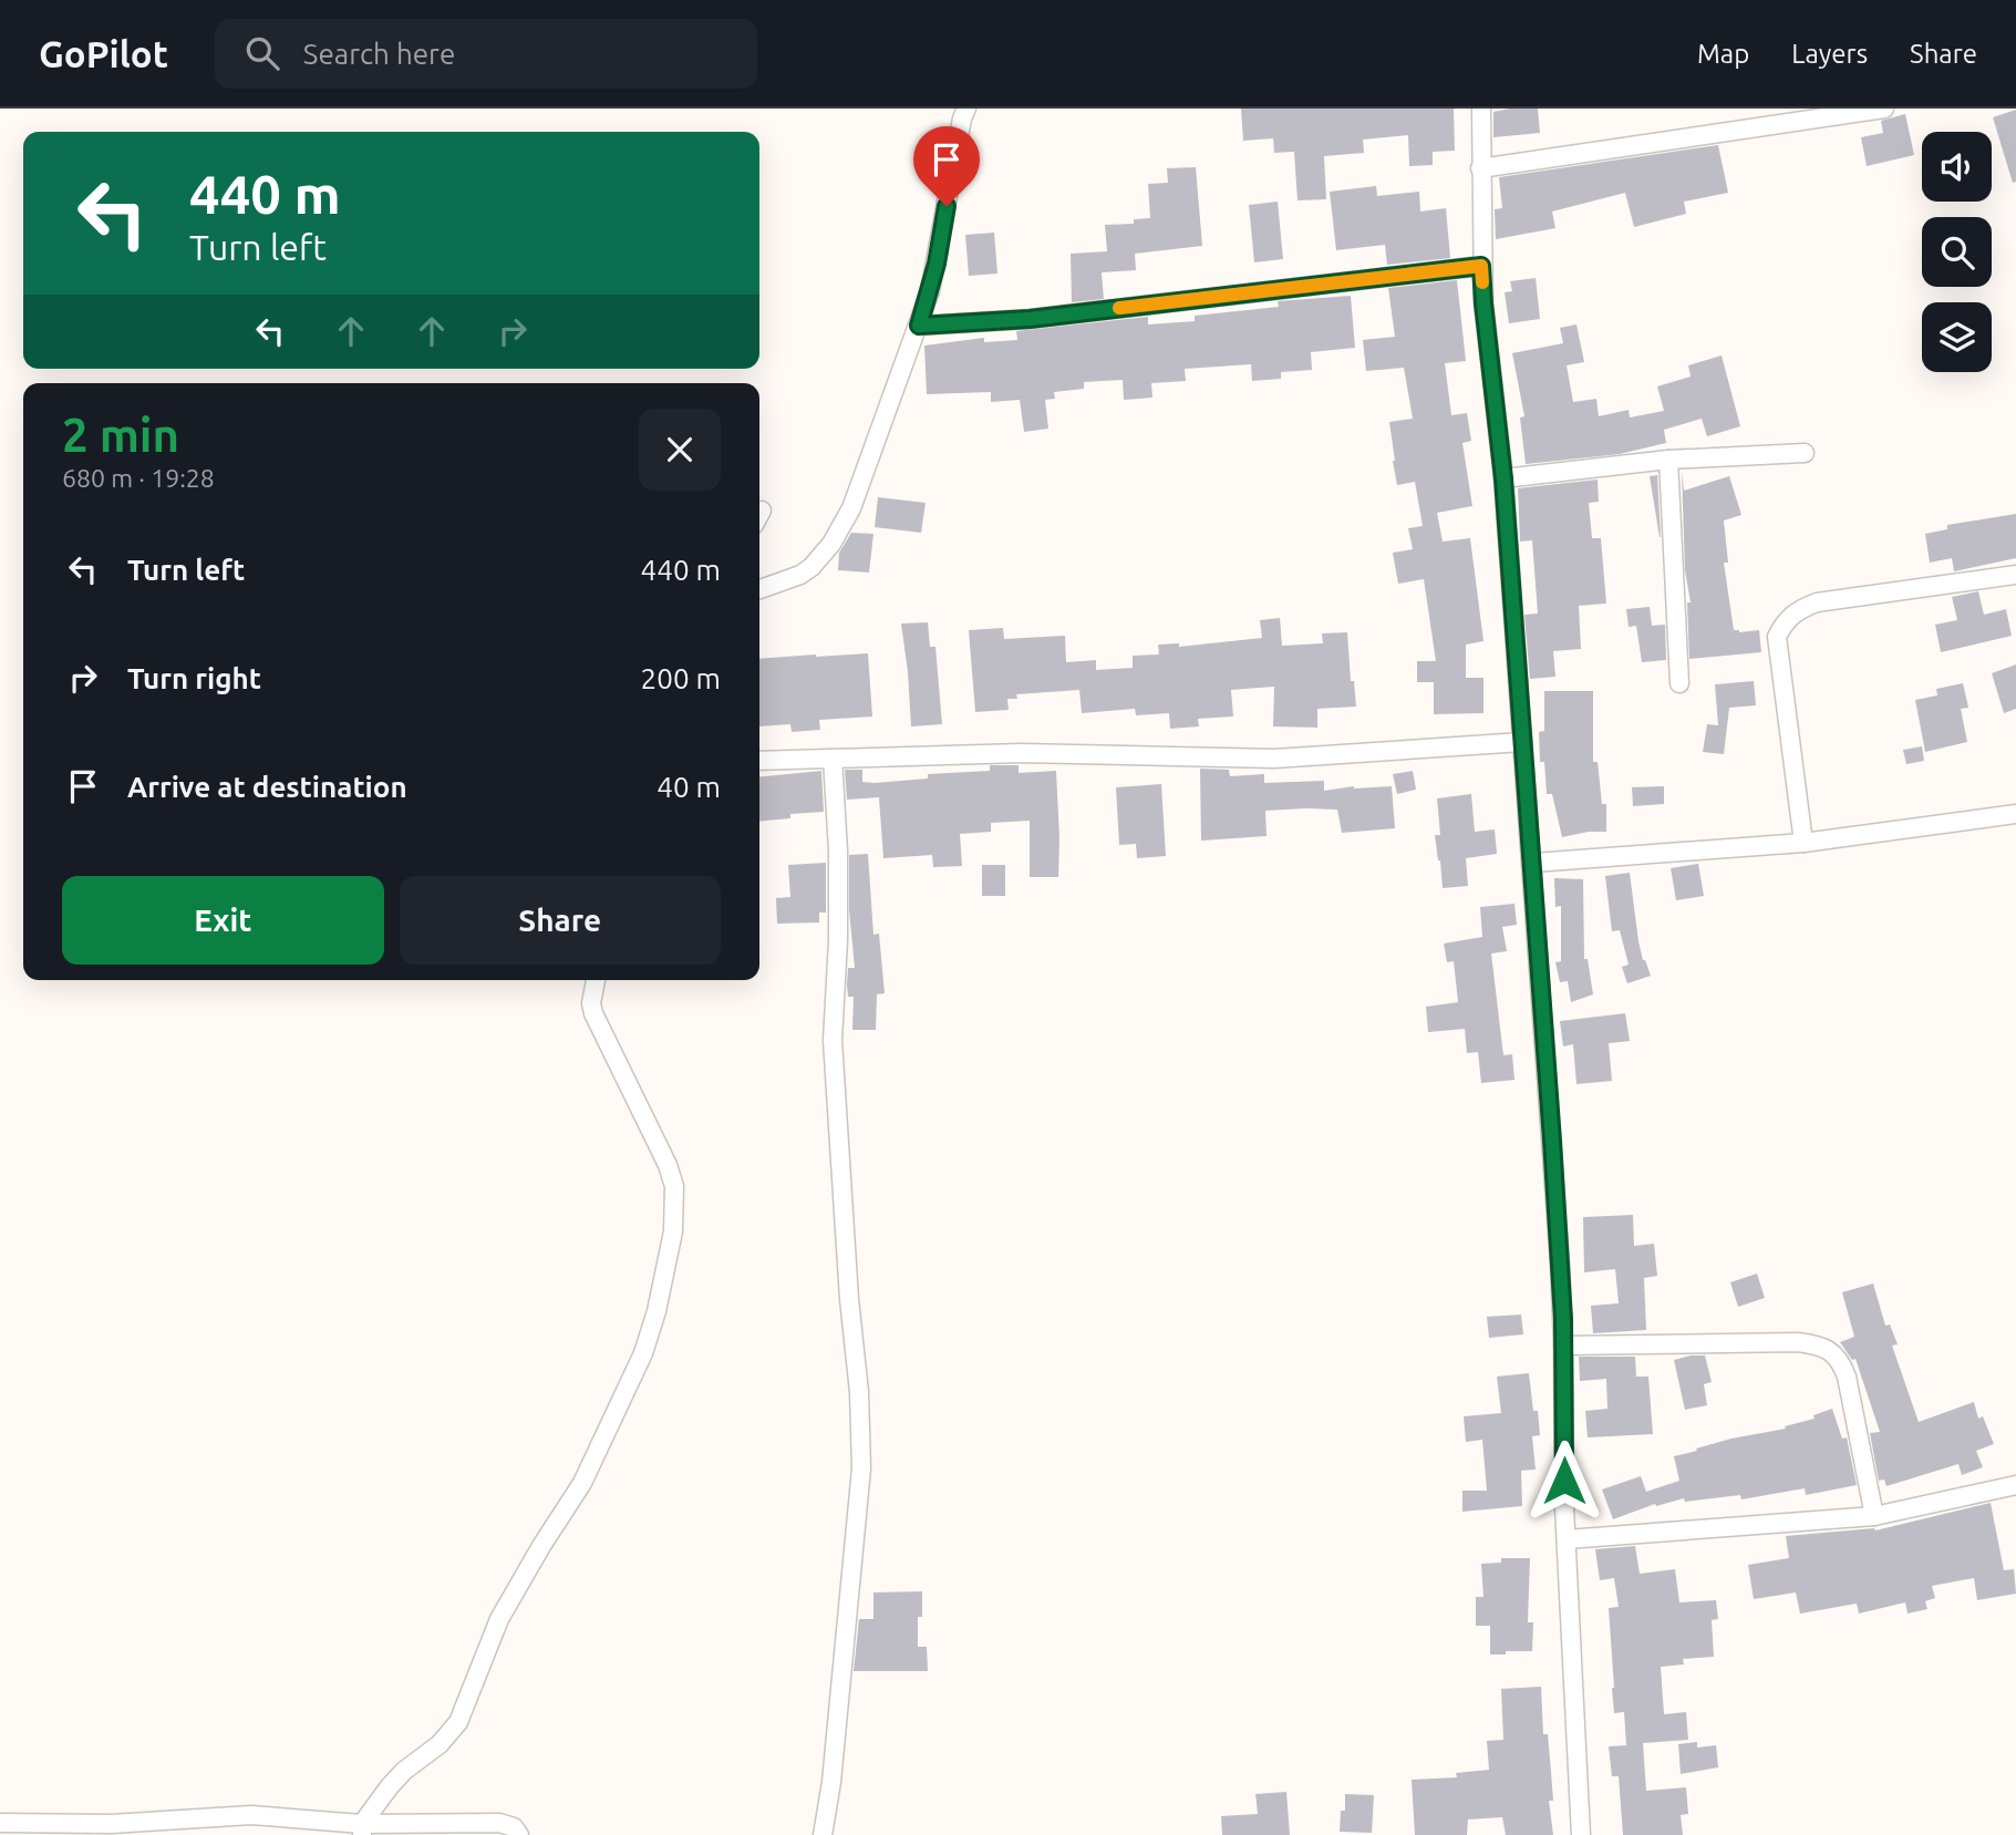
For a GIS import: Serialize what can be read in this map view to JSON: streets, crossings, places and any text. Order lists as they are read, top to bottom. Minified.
{"page":{"header":"GoPilot","search":"Search here","nav":["Map","Layers","Share"],"turn":["440 m","Turn left"],"heading":["2 min","680 m · 19:28"],"list":[{"name":"Turn left","value":"440 m"},{"name":"Turn right","value":"200 m"},{"name":"Arrive at destination","value":"40 m"}],"buttons":["Exit","Share"]}}
